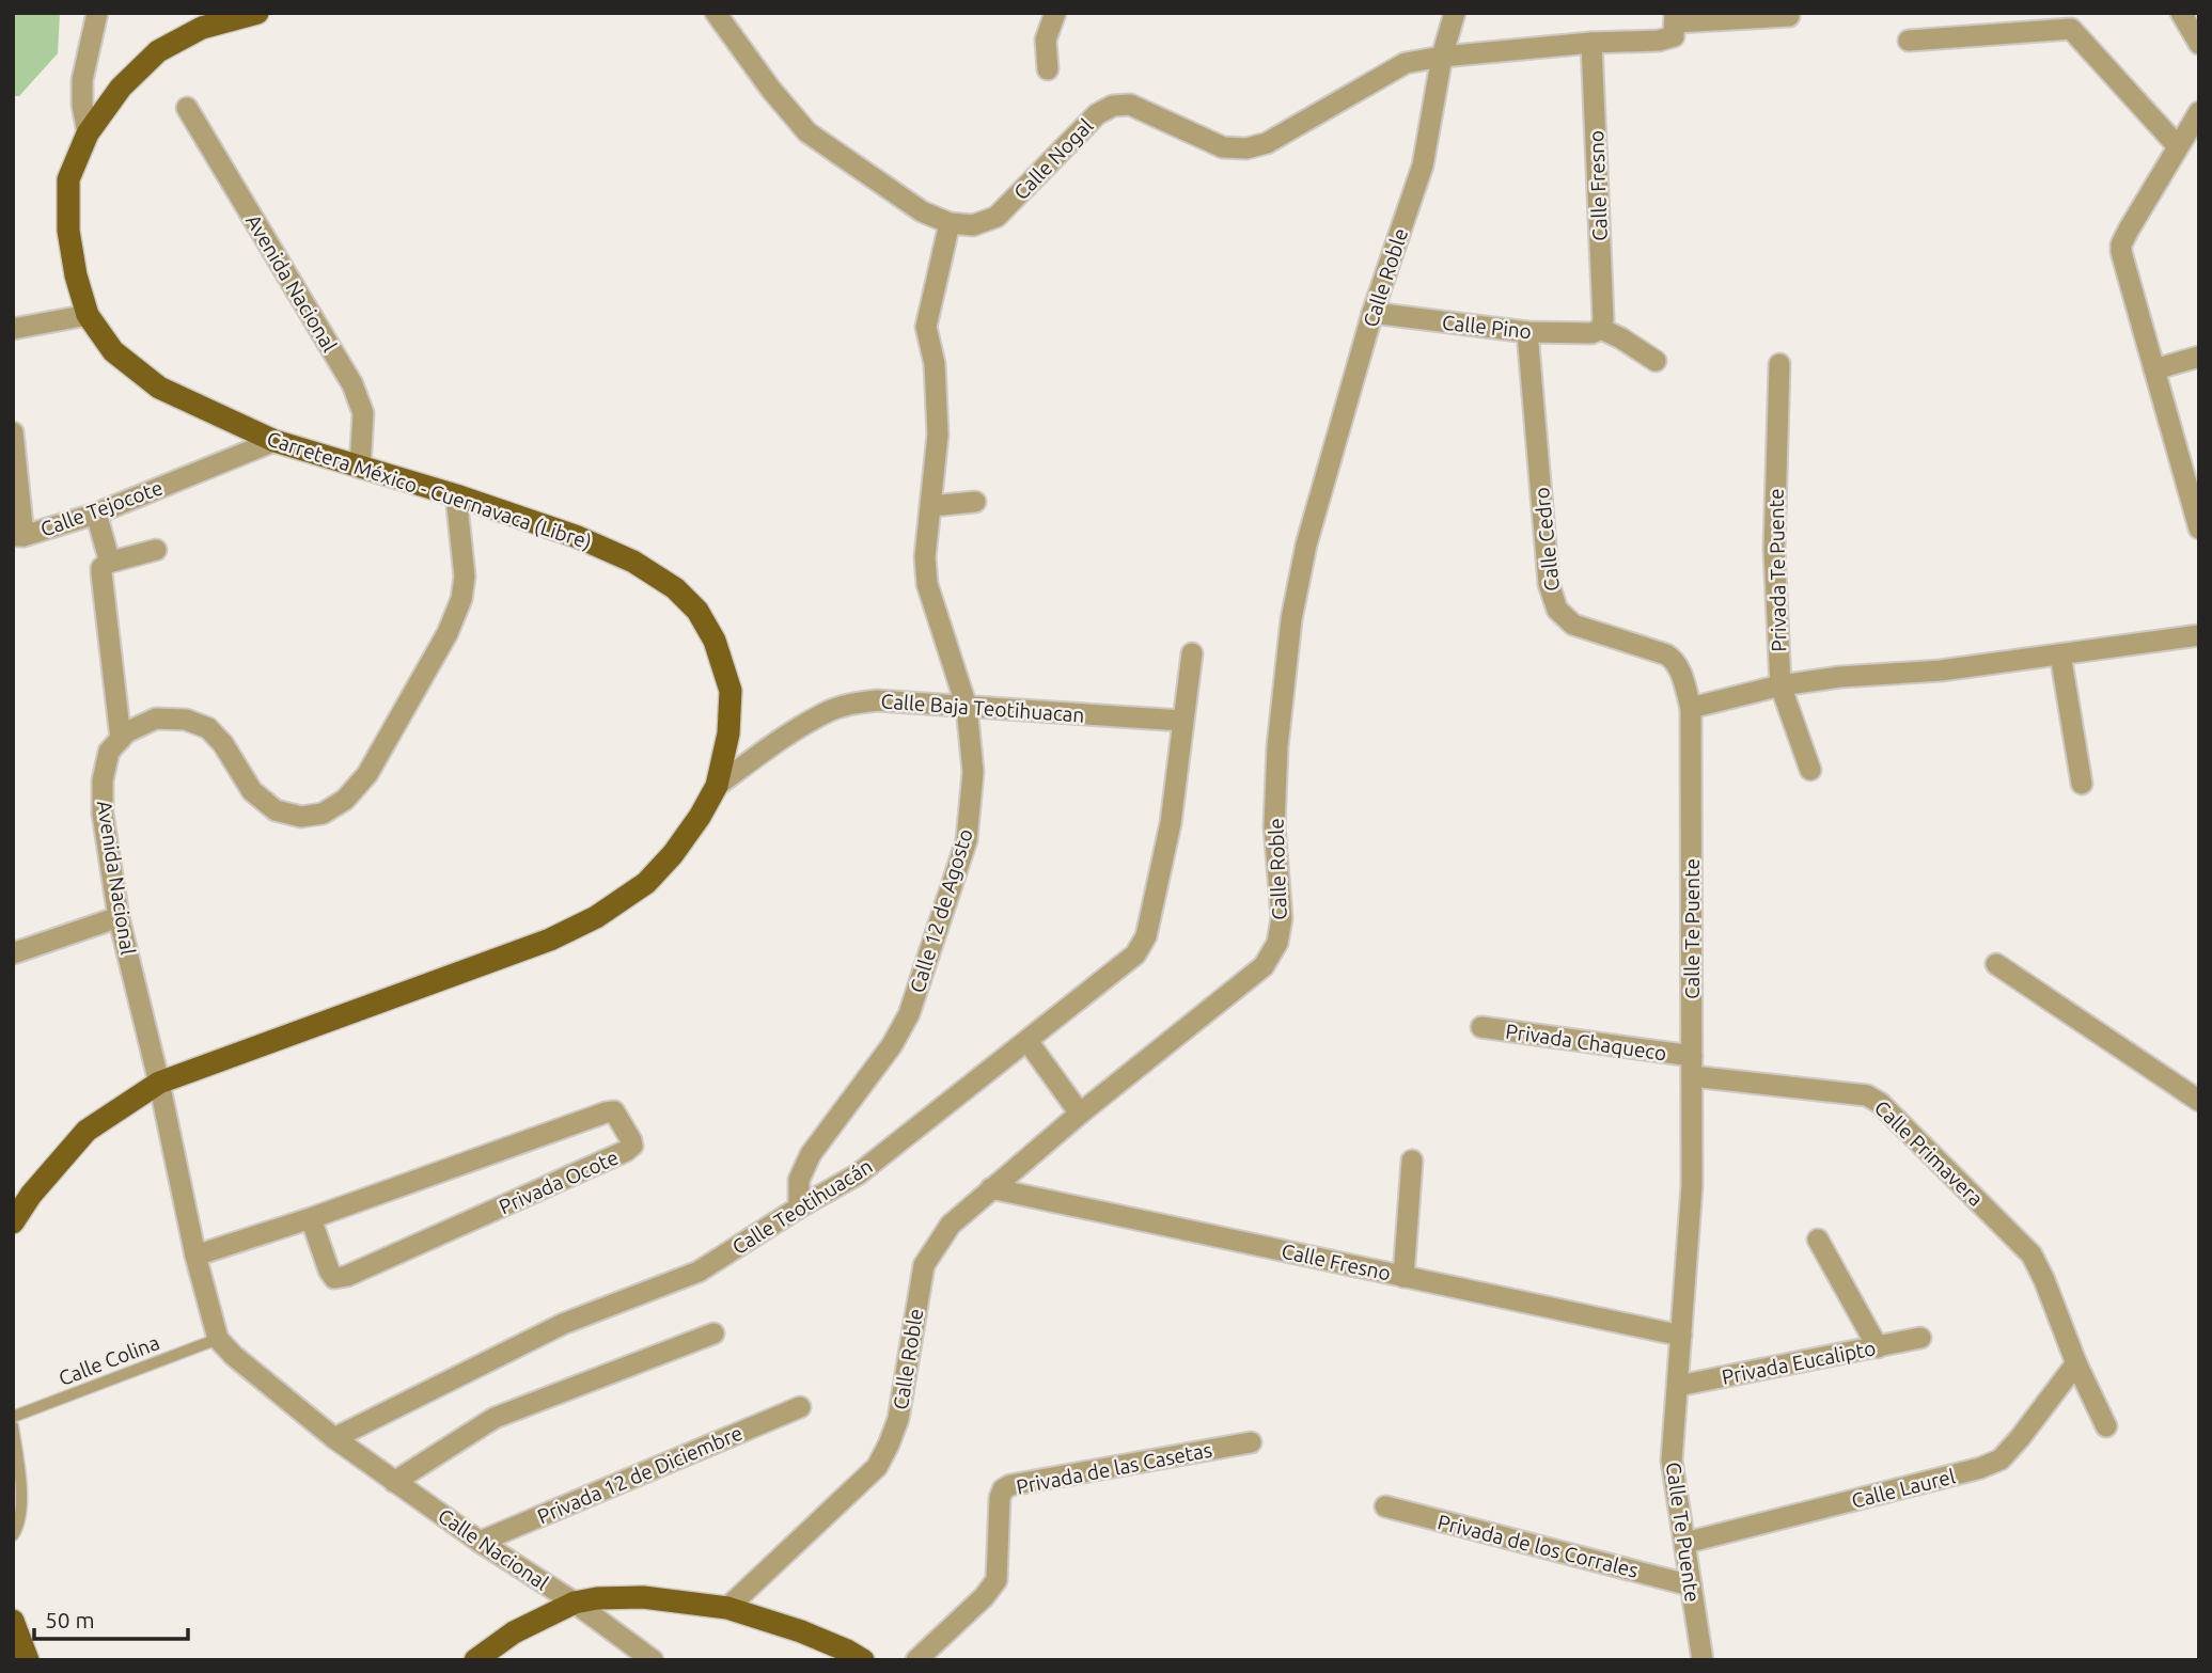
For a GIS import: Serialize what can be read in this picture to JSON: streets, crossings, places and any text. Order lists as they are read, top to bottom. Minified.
{"streets":{"main road":["Carretera México - Cuernavaca (Libre)"],"street":["Calle Nogal","Calle Fresno","Calle Roble","Avenida Nacional","Calle Pino","Calle Tejocote","Calle Cedro","Privada Te Puente","Calle Baja Teotihuacan","Calle 12 de Agosto","Calle Te Puente","Privada Chaqueco","Calle Primavera","Privada Ocote","Calle Teotihuacán","Privada Eucalipto","Privada de las Casetas","Privada 12 de Diciembre","Calle Laurel","Privada de los Corrales","Calle Nacional"],"lane":["Calle Colina"]},"crossings":[["Calle Nogal","Calle Fresno"],["Calle Nogal","Calle Roble"],["Calle Nogal","Calle 12 de Agosto"],["Calle Fresno","Calle Roble"],["Calle Fresno","Calle Pino"],["Calle Fresno","Calle Te Puente"],["Calle Roble","Calle Pino"],["Avenida Nacional","Carretera México - Cuernavaca (Libre)"],["Avenida Nacional","Privada Ocote"],["Avenida Nacional","Calle Colina"],["Calle Pino","Calle Cedro"],["Carretera México - Cuernavaca (Libre)","Calle Tejocote"],["Carretera México - Cuernavaca (Libre)","Calle Baja Teotihuacan"],["Calle Cedro","Calle Te Puente"],["Calle Baja Teotihuacan","Calle 12 de Agosto"],["Calle Baja Teotihuacan","Calle Teotihuacán"],["Calle 12 de Agosto","Calle Teotihuacán"],["Calle Te Puente","Privada Chaqueco"],["Calle Te Puente","Calle Primavera"],["Calle Te Puente","Privada Eucalipto"],["Calle Te Puente","Calle Laurel"],["Calle Te Puente","Privada de los Corrales"],["Privada Chaqueco","Calle Primavera"],["Calle Primavera","Calle Laurel"],["Calle Teotihuacán","Calle Nacional"],["Privada 12 de Diciembre","Calle Nacional"]],"scale_bar":"50 m"}
